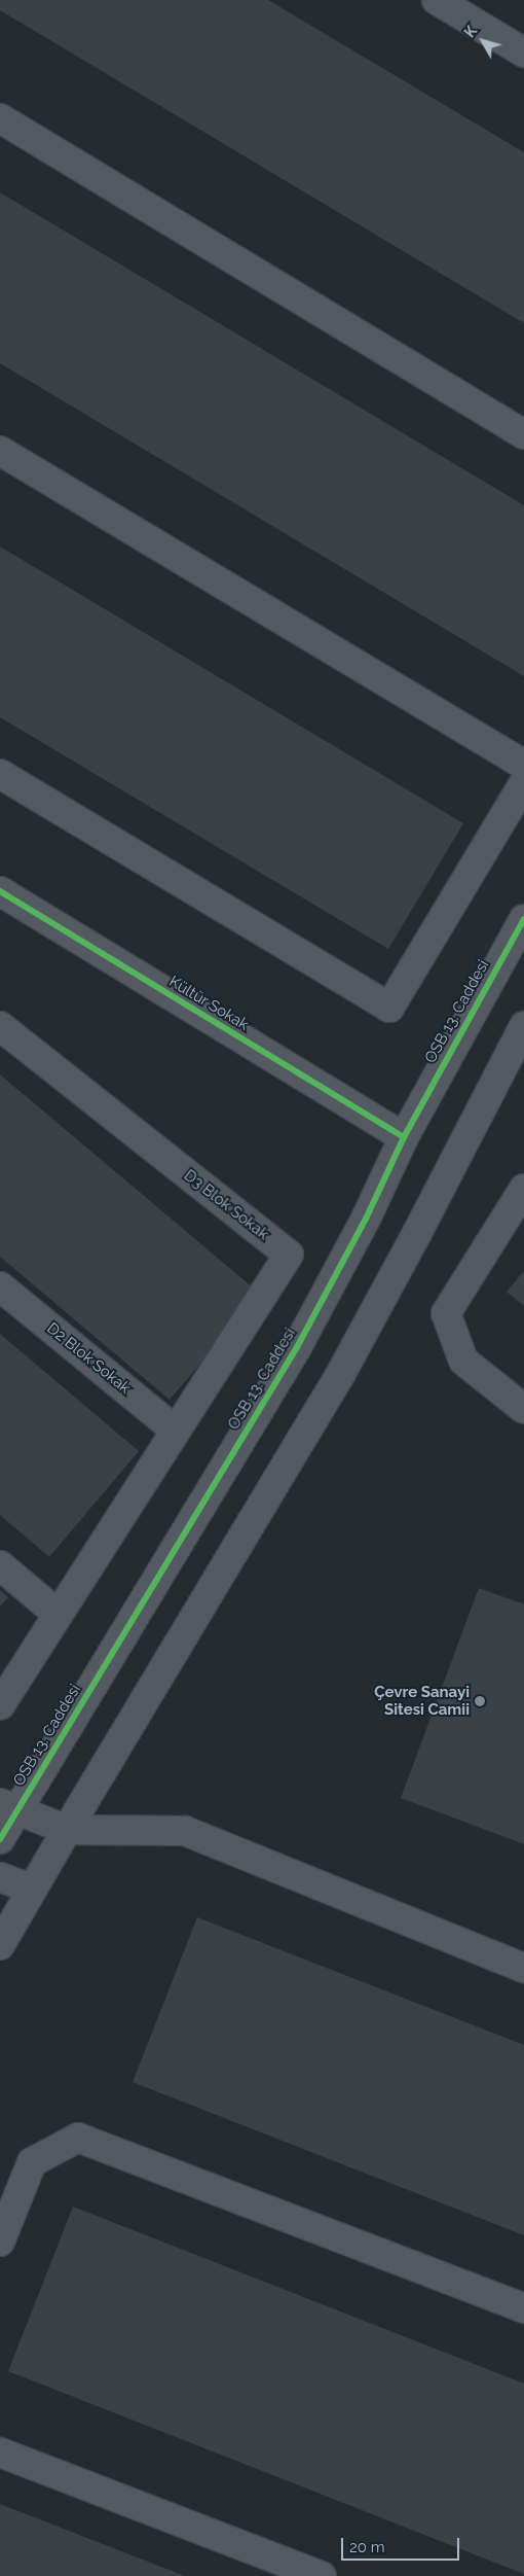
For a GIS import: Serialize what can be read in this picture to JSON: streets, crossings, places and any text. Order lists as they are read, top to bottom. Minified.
{"streets":{"street":["Kültür Sokak","OSB 13. Caddesi","D3 Blok Sokak","D2 Blok Sokak"]},"crossings":[["Kültür Sokak","OSB 13. Caddesi"],["D3 Blok Sokak","D2 Blok Sokak"]],"places":["Çevre Sanayi Sitesi Camii"],"scale_bar":"20 m","north":"top left"}
